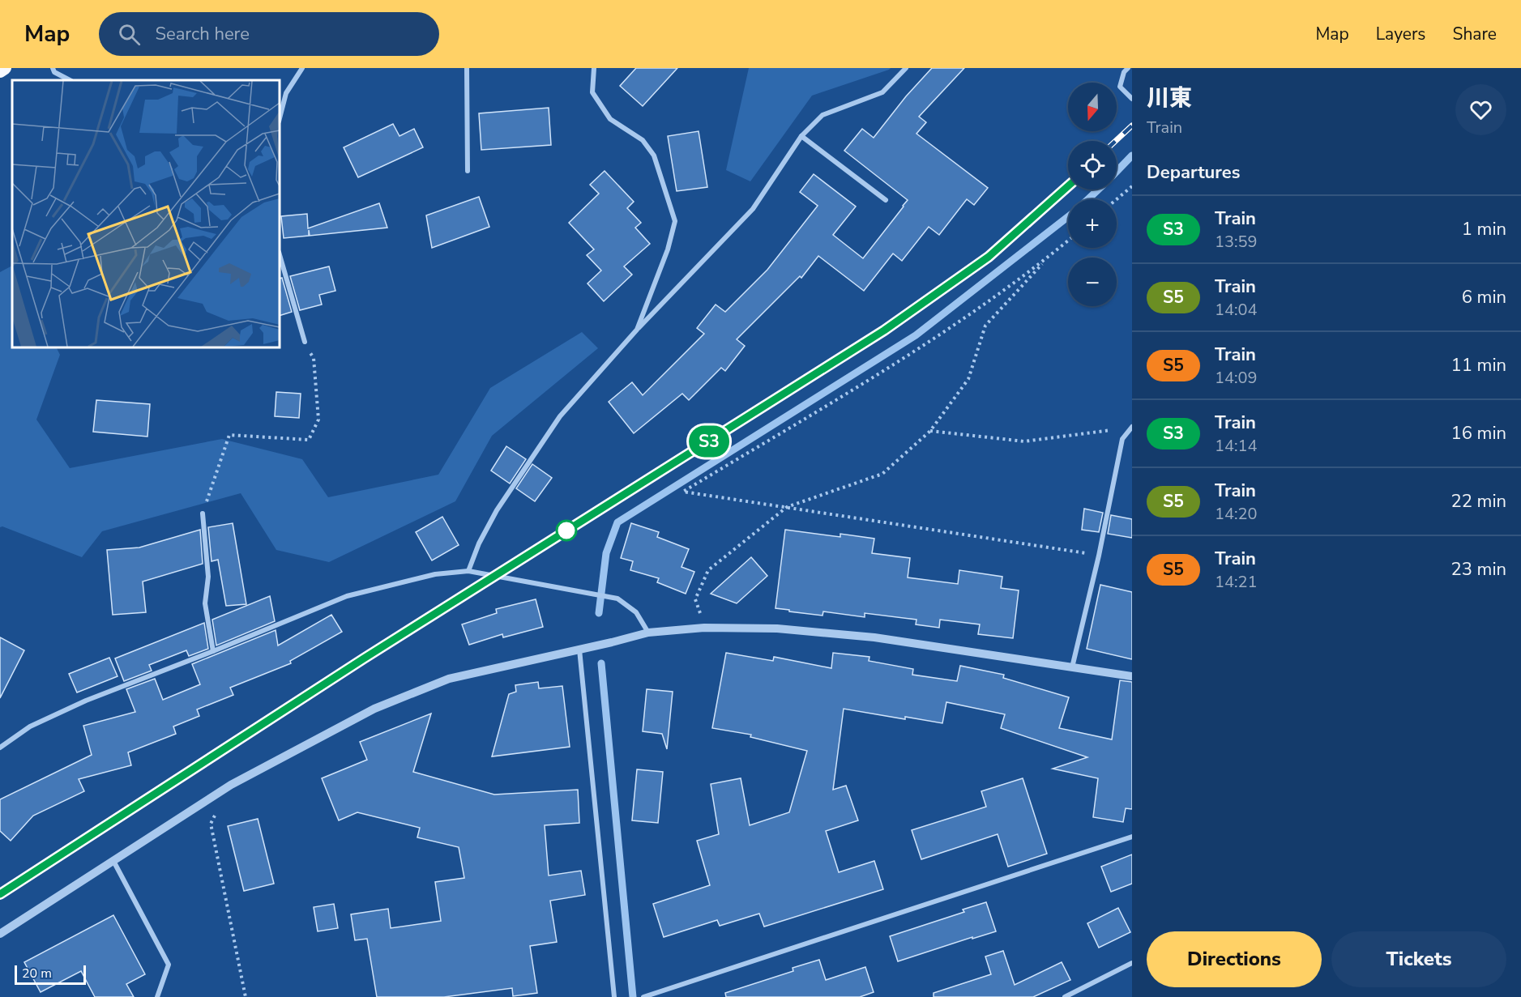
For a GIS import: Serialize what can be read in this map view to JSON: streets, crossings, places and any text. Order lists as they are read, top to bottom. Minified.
{"scale_bar":"20 m","north":"bottom","page":{"header":"Map","search":"Search here","nav":["Map","Layers","Share"],"on_map":"S3","heading":[["川東","Train"],"Departures"],"map_buttons":["+","−"],"list":[{"mark":"S3","name":"Train","note":"13:59","value":"1 min"},{"mark":"S5","name":"Train","note":"14:04","value":"6 min"},{"mark":"S5","name":"Train","note":"14:09","value":"11 min"},{"mark":"S3","name":"Train","note":"14:14","value":"16 min"},{"mark":"S5","name":"Train","note":"14:20","value":"22 min"},{"mark":"S5","name":"Train","note":"14:21","value":"23 min"}],"buttons":["Directions","Tickets"],"scale":"20 m"}}
